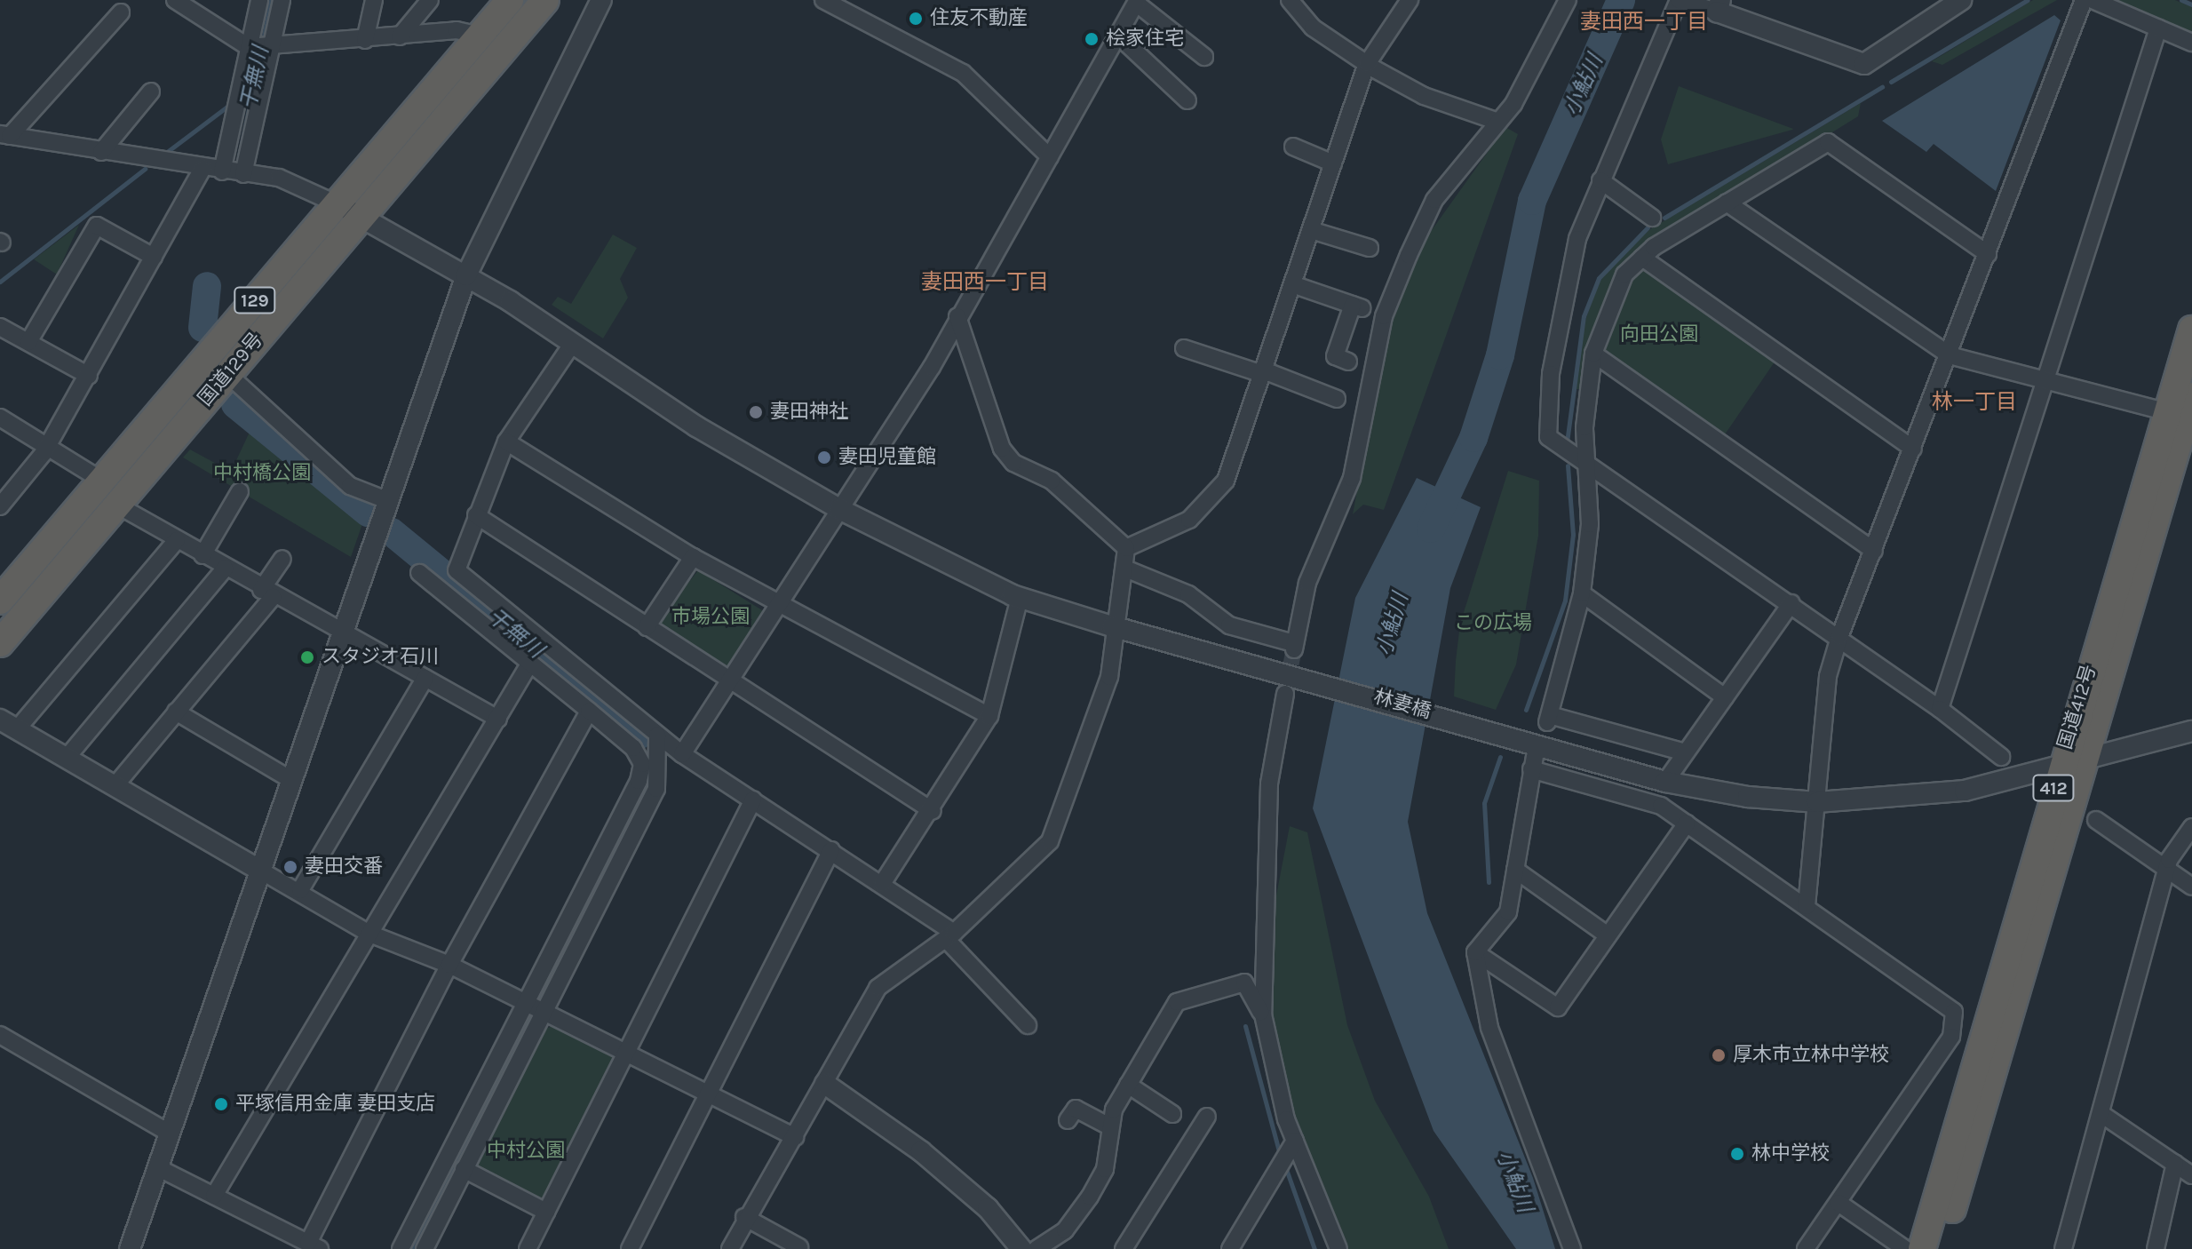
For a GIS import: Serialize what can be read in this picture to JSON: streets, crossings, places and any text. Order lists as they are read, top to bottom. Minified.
{"streets":{"highway":["129","国道129号","国道412号","412"],"street":["林妻橋"]},"crossings":[["国道129号","林妻橋"],["林妻橋","国道412号"]],"districts":["妻田西一丁目","妻田西一丁目","林一丁目"],"water":["干無川","小鮎川"],"parks":["向田公園","中村橋公園","市場公園","この広場","中村公園"],"places":["住友不動産","桧家住宅","妻田神社","妻田児童館","スタジオ石川","妻田交番","厚木市立林中学校","平塚信用金庫 妻田支店","林中学校"]}
